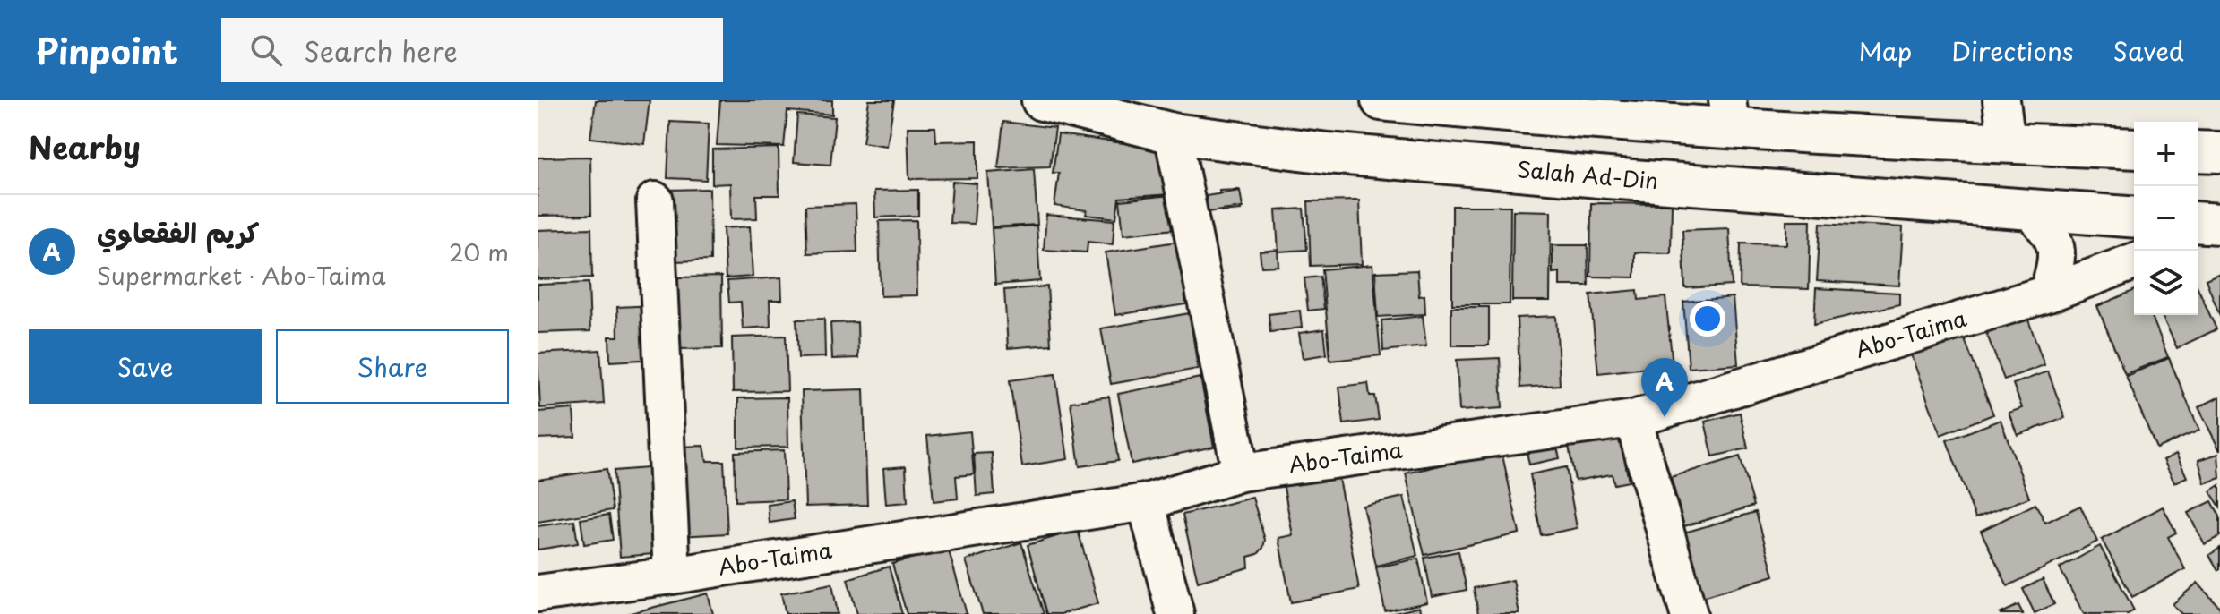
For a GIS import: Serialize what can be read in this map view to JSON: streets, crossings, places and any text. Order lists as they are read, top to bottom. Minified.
{"streets":{"highway":["Salah Ad-Din"],"street":["Abo-Taima"]},"page":{"header":"Pinpoint","search":"Search here","nav":["Map","Directions","Saved"],"heading":"Nearby","map_buttons":["+","−"],"list":[{"mark":"A","name":"كريم الفقعاوي","note":"Supermarket · Abo-Taima","value":"20 m"}],"buttons":["Save","Share"],"pins":"A"}}
